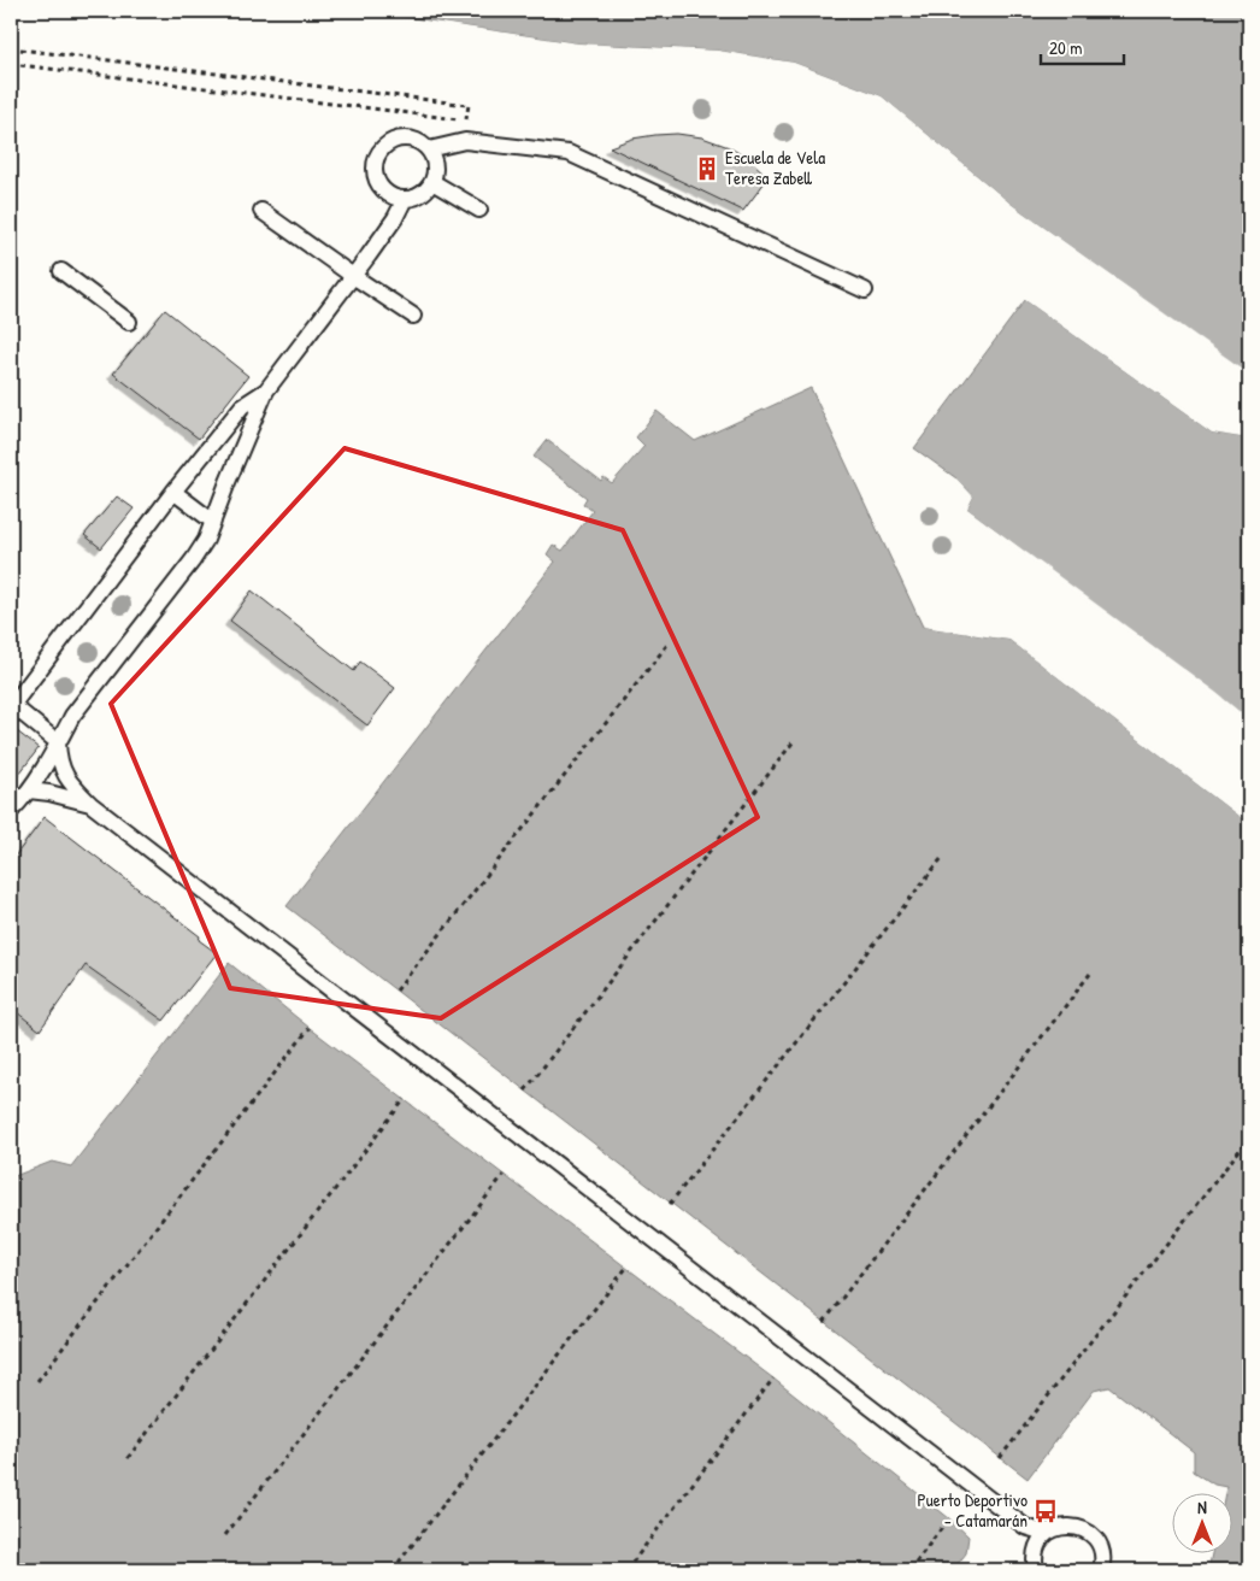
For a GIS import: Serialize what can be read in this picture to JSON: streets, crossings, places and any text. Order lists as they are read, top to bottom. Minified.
{"places":{"building":["Escuela de Vela Teresa Zabell"],"bus stop":["Puerto Deportivo - Catamarán"]},"scale_bar":"20 m","north":"top"}
